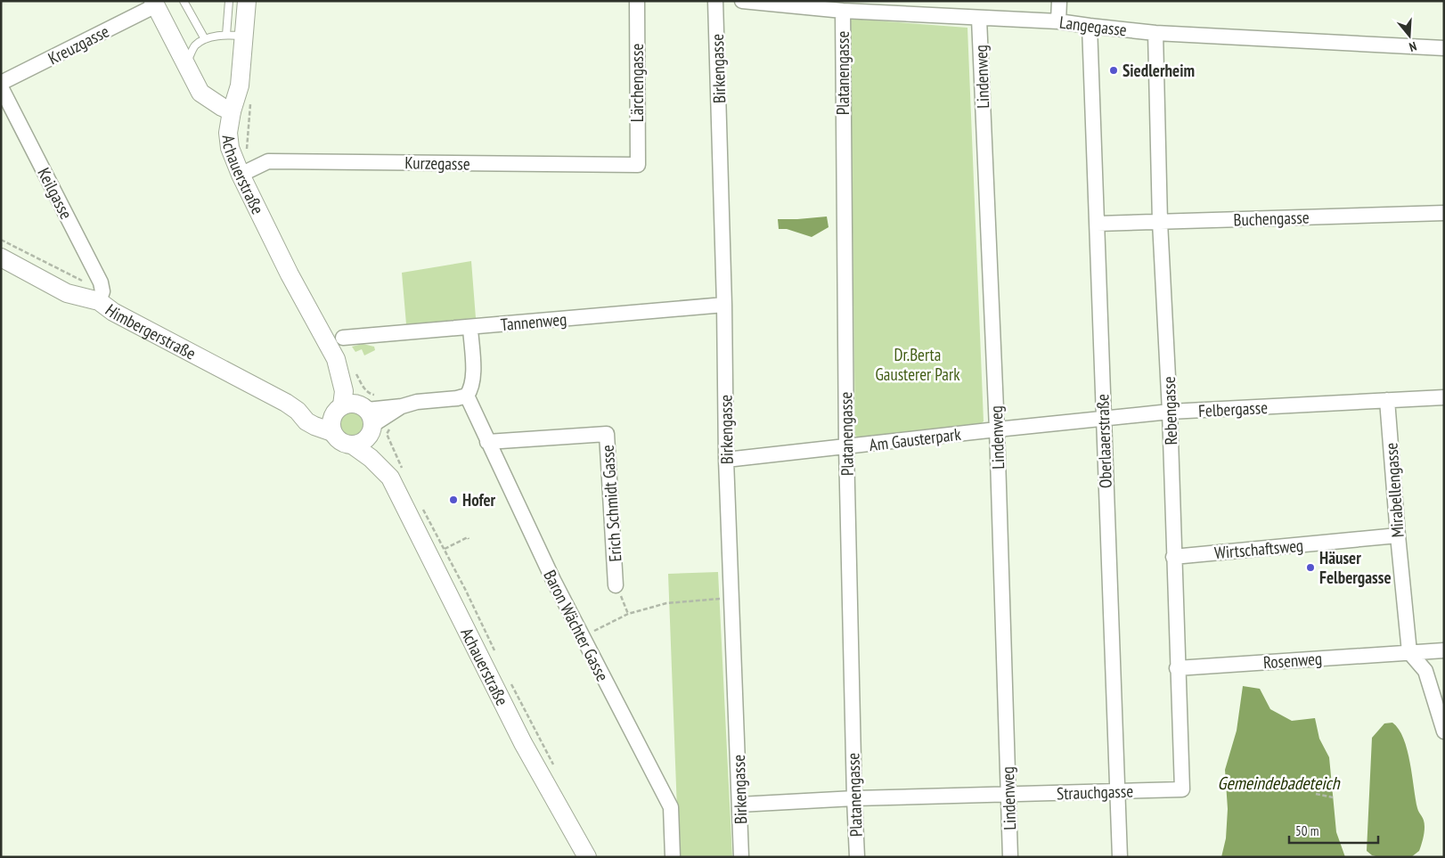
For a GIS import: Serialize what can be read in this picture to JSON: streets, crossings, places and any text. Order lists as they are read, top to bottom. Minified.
{"streets":{"street":["Langegasse","Kreuzgasse","Birkengasse","Platanengasse","Lindenweg","Lärchengasse","Kurzegasse","Achauerstraße","Keilgasse","Buchengasse","Tannenweg","Himbergerstraße","Felbergasse","Rebengasse","Am Gausterpark","Oberlaaerstraße","Mirabellengasse","Erich Schmidt Gasse","Wirtschaftsweg","Baron Wächter Gasse","Rosenweg","Strauchgasse"]},"crossings":[["Langegasse","Platanengasse"],["Langegasse","Lindenweg"],["Langegasse","Rebengasse"],["Langegasse","Oberlaaerstraße"],["Kreuzgasse","Achauerstraße"],["Birkengasse","Tannenweg"],["Birkengasse","Am Gausterpark"],["Platanengasse","Am Gausterpark"],["Platanengasse","Strauchgasse"],["Lindenweg","Felbergasse"],["Lindenweg","Am Gausterpark"],["Lindenweg","Strauchgasse"],["Lärchengasse","Kurzegasse"],["Kurzegasse","Achauerstraße"],["Achauerstraße","Himbergerstraße"],["Keilgasse","Himbergerstraße"],["Buchengasse","Rebengasse"],["Buchengasse","Oberlaaerstraße"],["Felbergasse","Rebengasse"],["Felbergasse","Am Gausterpark"],["Felbergasse","Oberlaaerstraße"],["Felbergasse","Mirabellengasse"],["Rebengasse","Wirtschaftsweg"],["Rebengasse","Rosenweg"],["Rebengasse","Strauchgasse"],["Oberlaaerstraße","Strauchgasse"],["Mirabellengasse","Wirtschaftsweg"],["Mirabellengasse","Rosenweg"],["Erich Schmidt Gasse","Baron Wächter Gasse"]],"water":["Gemeindebadeteich"],"parks":["Dr.Berta Gausterer Park"],"places":["Siedlerheim","Hofer","Häuser Felbergasse"],"scale_bar":"50 m","north":"bottom"}
